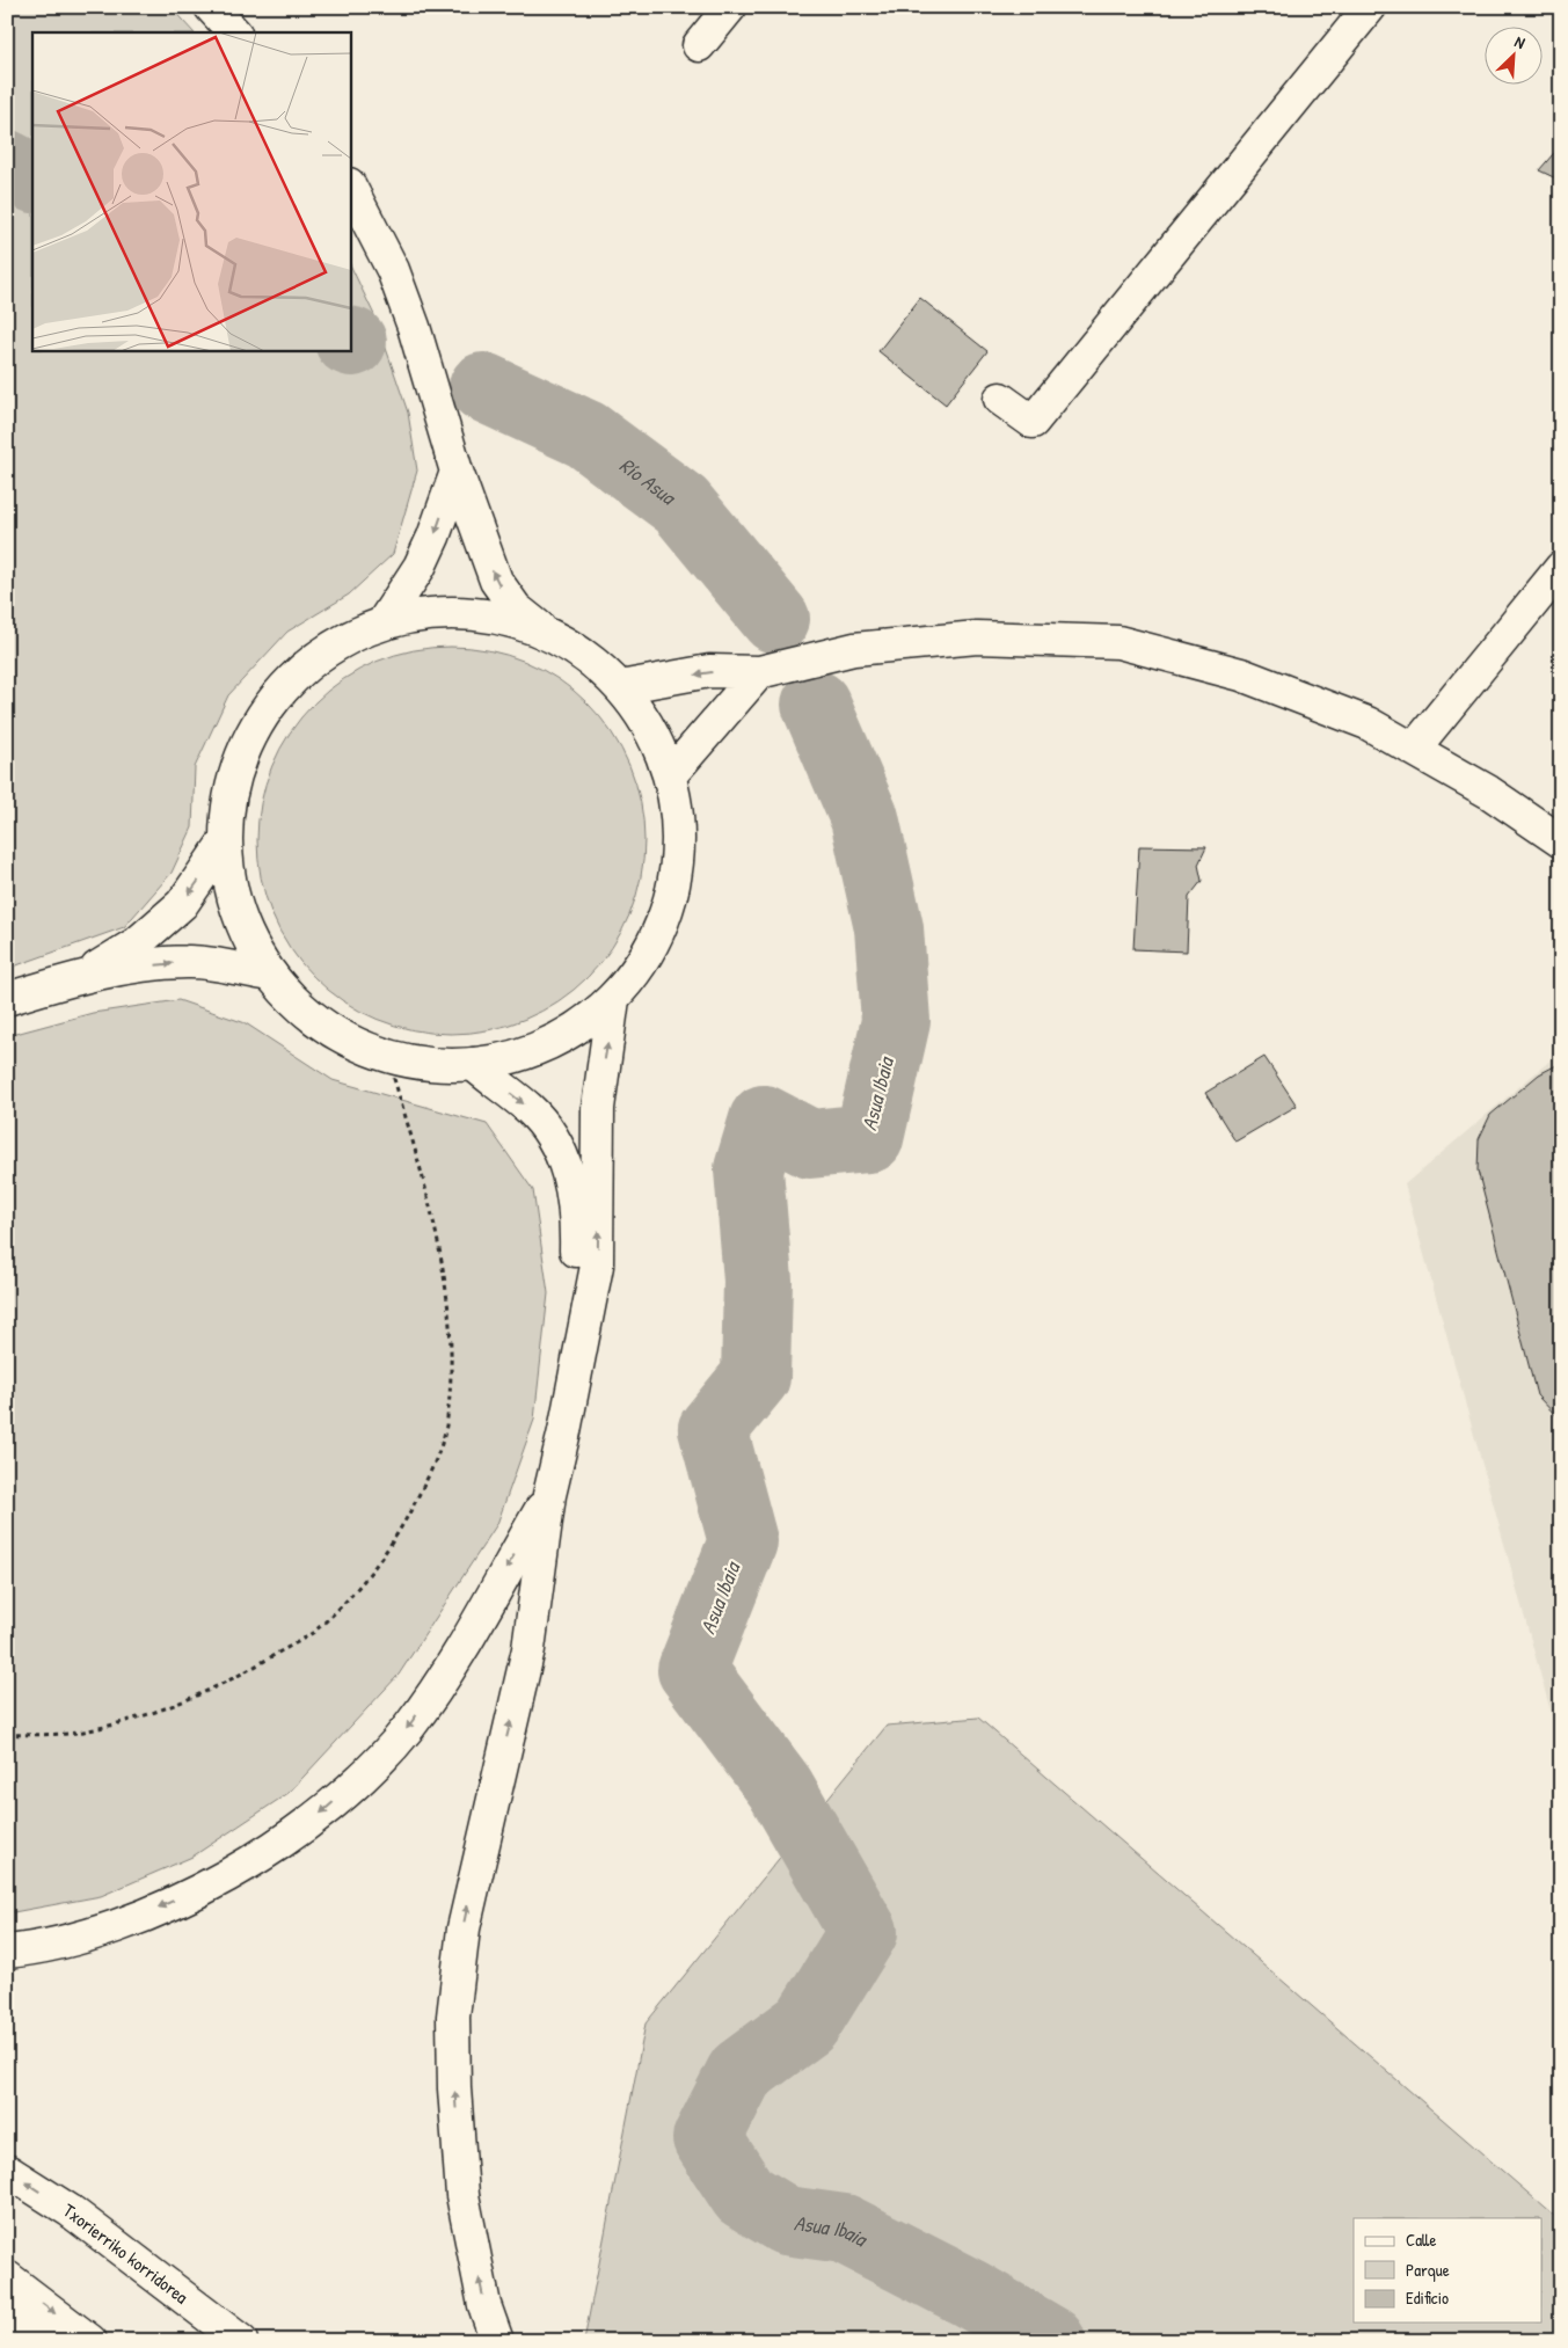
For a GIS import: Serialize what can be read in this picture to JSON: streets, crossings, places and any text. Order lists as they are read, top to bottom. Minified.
{"streets":{"main road":["Txorierriko korridorea"]},"water":["Río Asua","Asua Ibaia"],"legend":["Calle","Parque","Edificio"],"north":"top right"}
